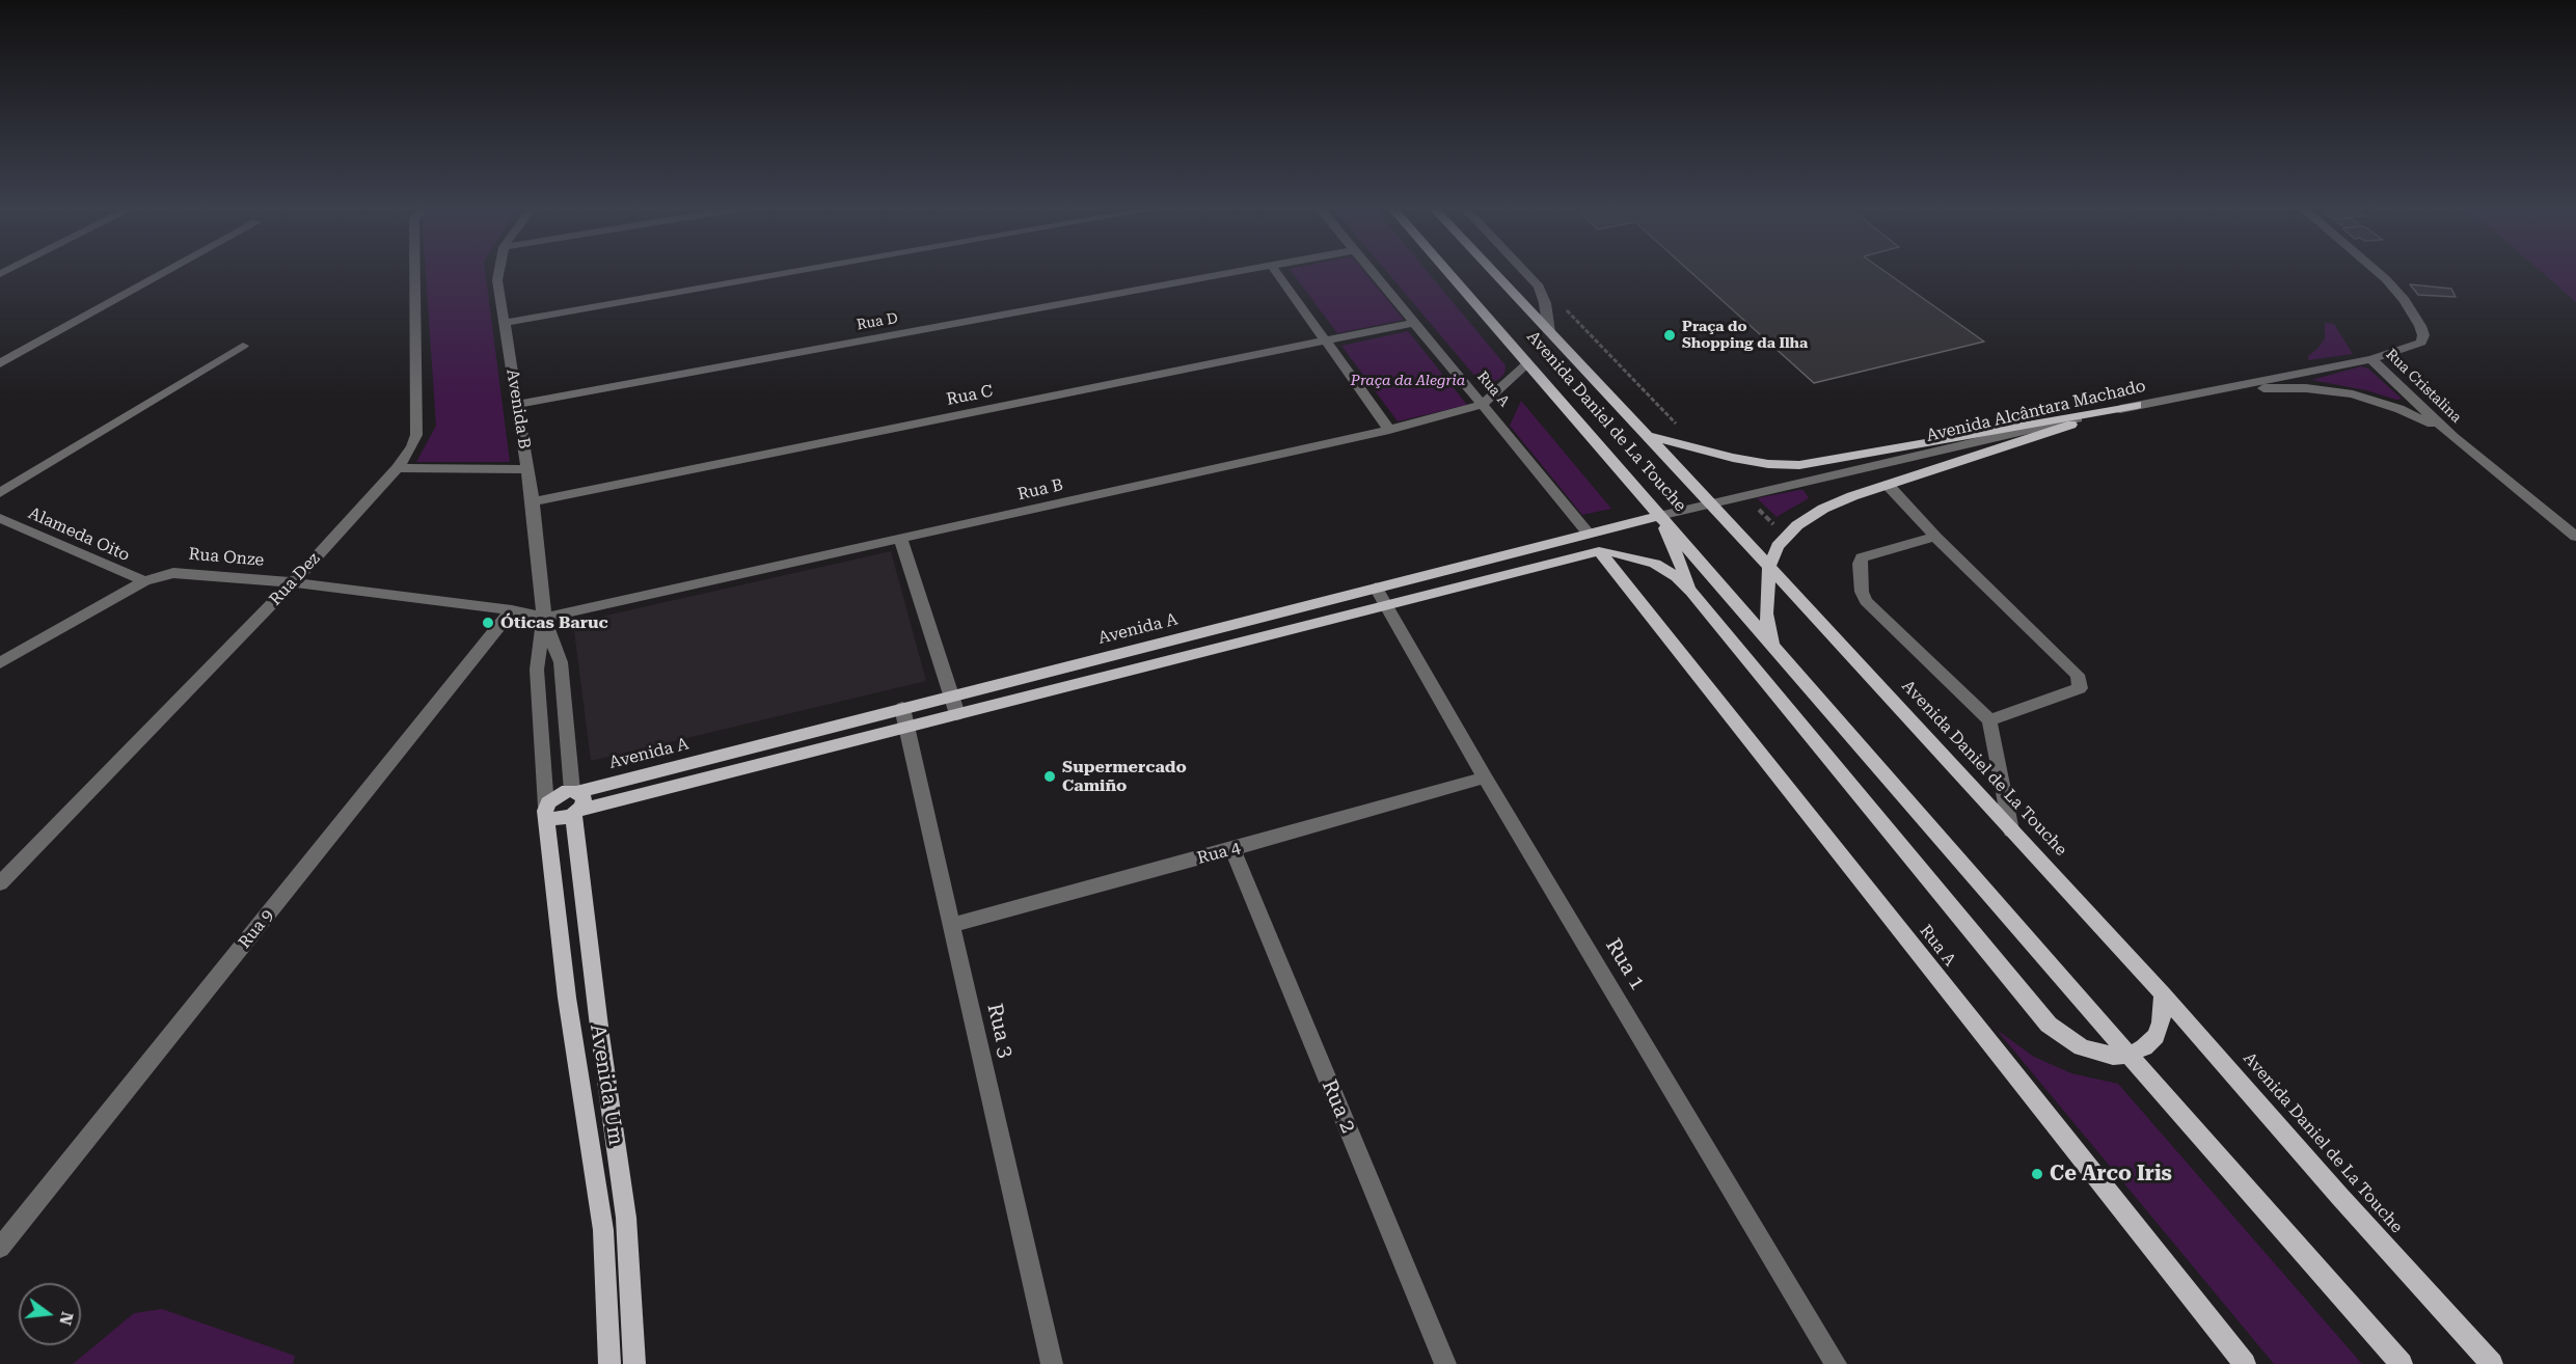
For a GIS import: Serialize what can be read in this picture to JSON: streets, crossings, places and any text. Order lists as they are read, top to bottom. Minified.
{"streets":{"main road":["Rua A","Avenida Daniel de La Touche","Avenida A","Avenida Um"],"street":["Rua D","Rua Cristalina","Rua C","Avenida B","Avenida Alcântara Machado","Rua B","Alameda Oito","Rua Onze","Rua Dez","Rua 4","Rua 9","Rua 1","Rua 3","Rua 2"]},"crossings":[["Rua D","Avenida B"],["Rua Cristalina","Avenida Alcântara Machado"],["Rua A","Rua C"],["Rua A","Rua B"],["Rua A","Avenida A"],["Rua C","Avenida B"],["Avenida B","Rua B"],["Avenida B","Rua Onze"],["Avenida B","Avenida A"],["Avenida B","Avenida Um"],["Avenida Alcântara Machado","Avenida Daniel de La Touche"],["Avenida Alcântara Machado","Avenida A"],["Avenida Daniel de La Touche","Rua B"],["Avenida Daniel de La Touche","Avenida A"],["Rua B","Rua Onze"],["Alameda Oito","Rua Onze"],["Rua Onze","Rua Dez"],["Rua Onze","Rua 9"],["Avenida A","Rua 1"],["Avenida A","Rua 3"],["Avenida A","Avenida Um"],["Rua 4","Rua 1"],["Rua 4","Rua 3"],["Rua 4","Rua 2"]],"parks":["Praça da Alegria"],"places":["Praça do Shopping da Ilha","Óticas Baruc","Supermercado Camiño","Ce Arco Iris"],"north":"right"}
